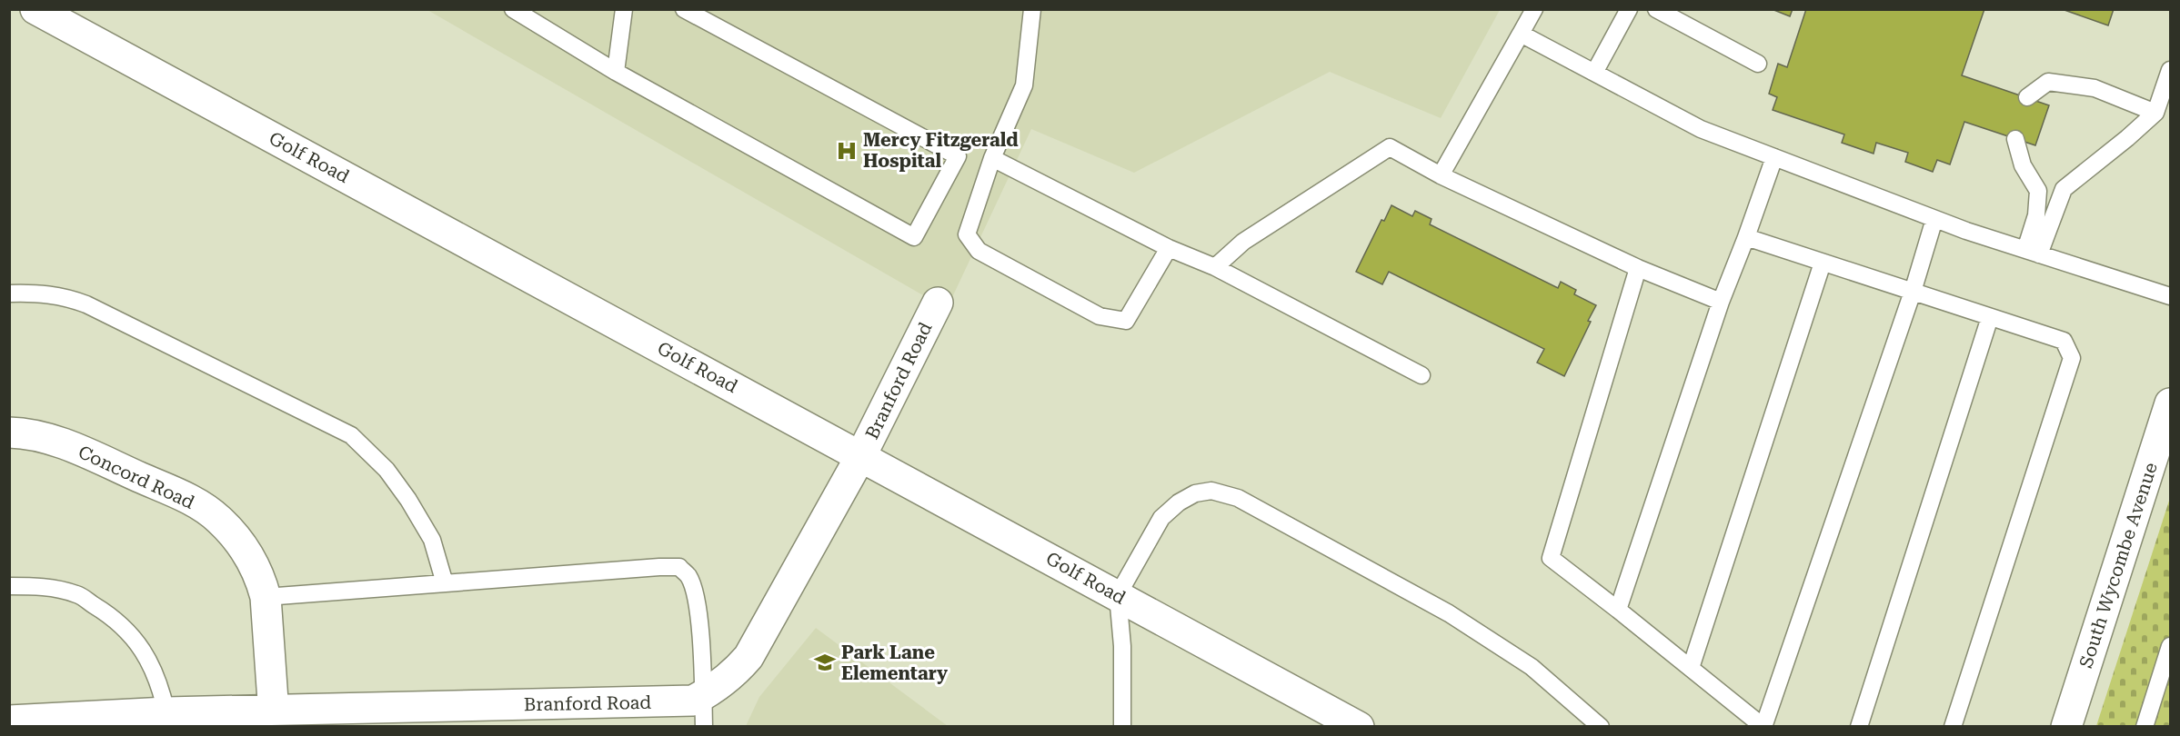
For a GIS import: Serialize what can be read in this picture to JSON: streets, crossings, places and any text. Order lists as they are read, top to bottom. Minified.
{"streets":{"street":["Golf Road","Branford Road","Concord Road","South Wycombe Avenue"]},"crossings":[["Golf Road","Branford Road"],["Branford Road","Concord Road"]],"places":{"hospital":["Mercy Fitzgerald Hospital"],"school or university":["Park Lane Elementary"]}}
